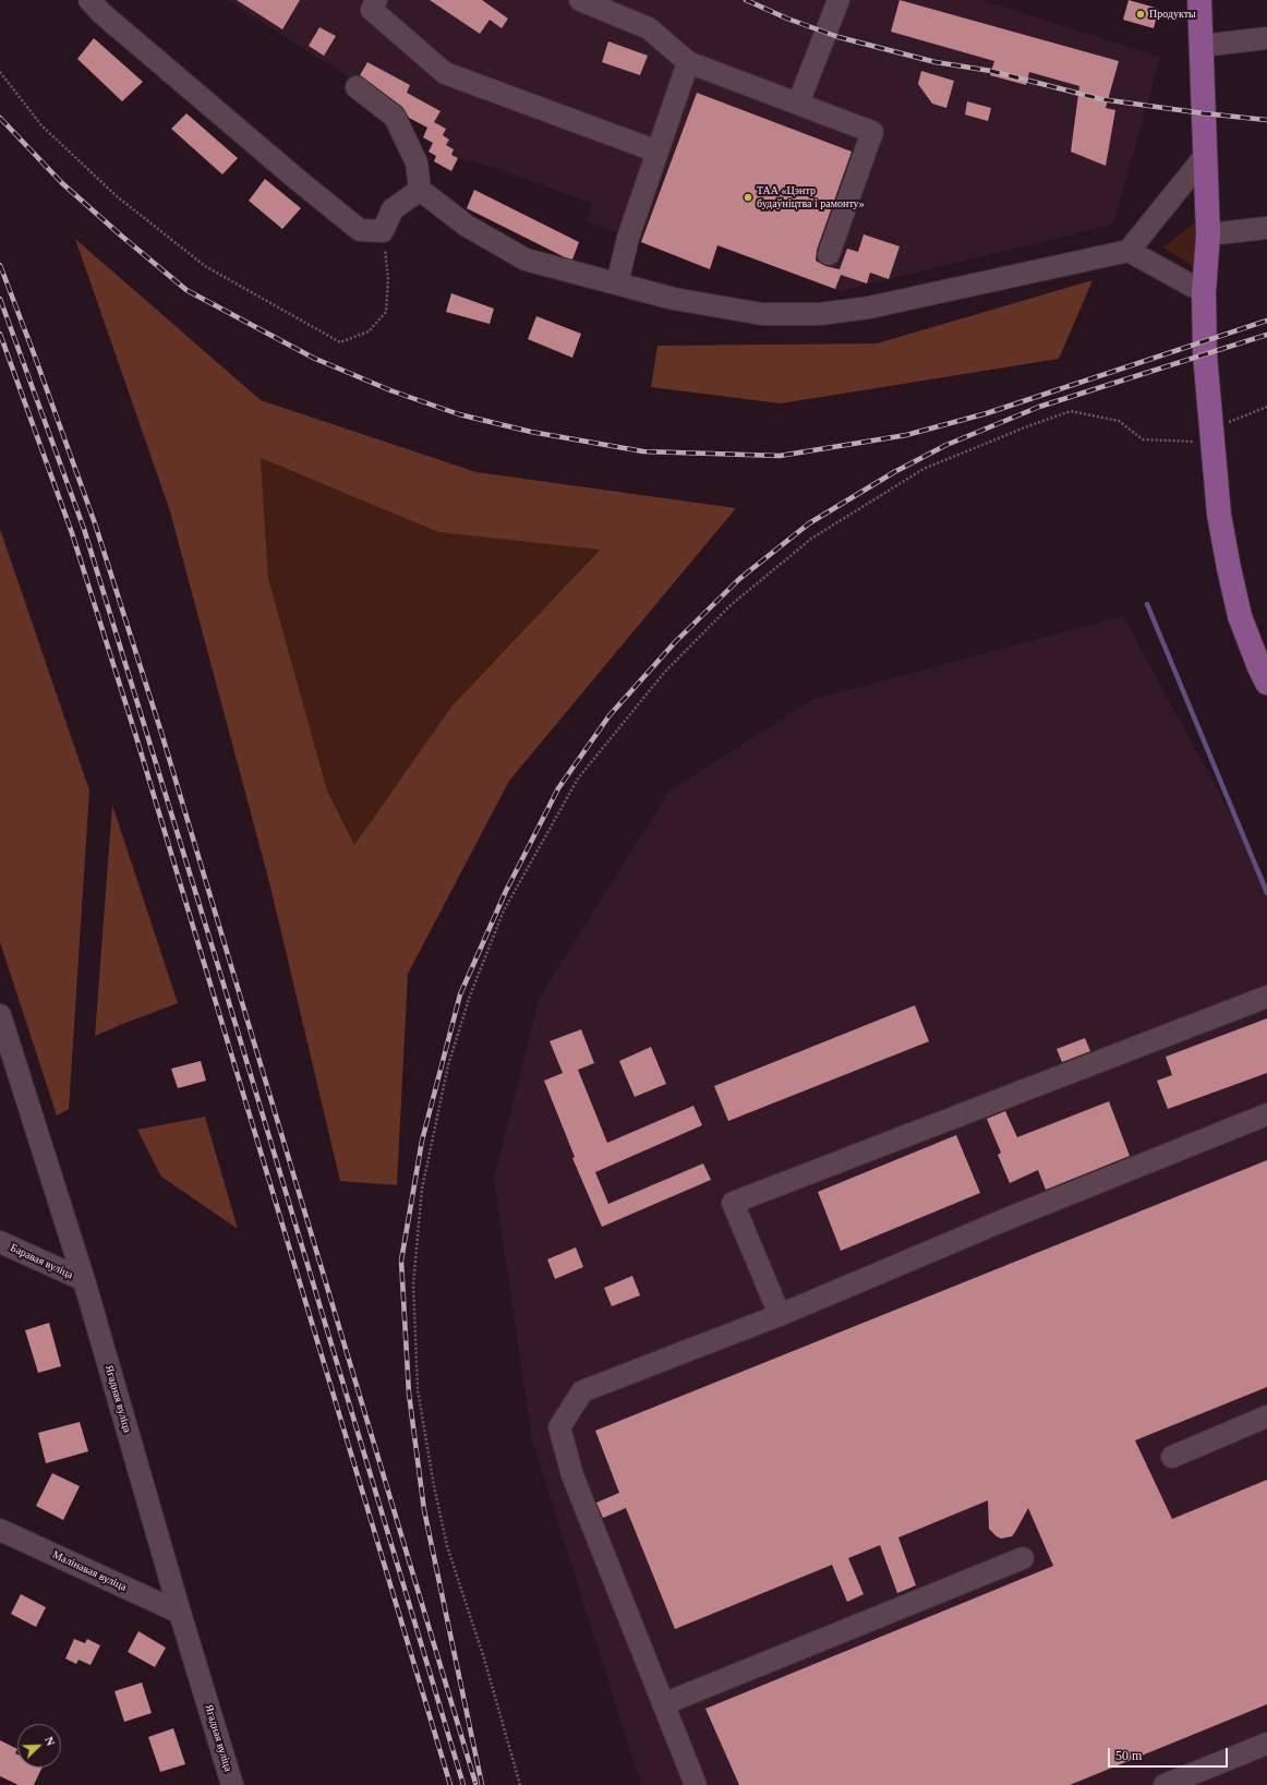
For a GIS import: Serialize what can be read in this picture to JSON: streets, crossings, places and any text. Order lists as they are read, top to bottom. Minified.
{"streets":{"street":["Баравая вуліца","Ягадная вуліца","Малінавая вуліца"]},"crossings":[["Баравая вуліца","Ягадная вуліца"],["Ягадная вуліца","Малінавая вуліца"]],"places":["Продукты","ТАА «Цэнтр будаўніцтва і рамонту»"],"scale_bar":"50 m","north":"top right"}
